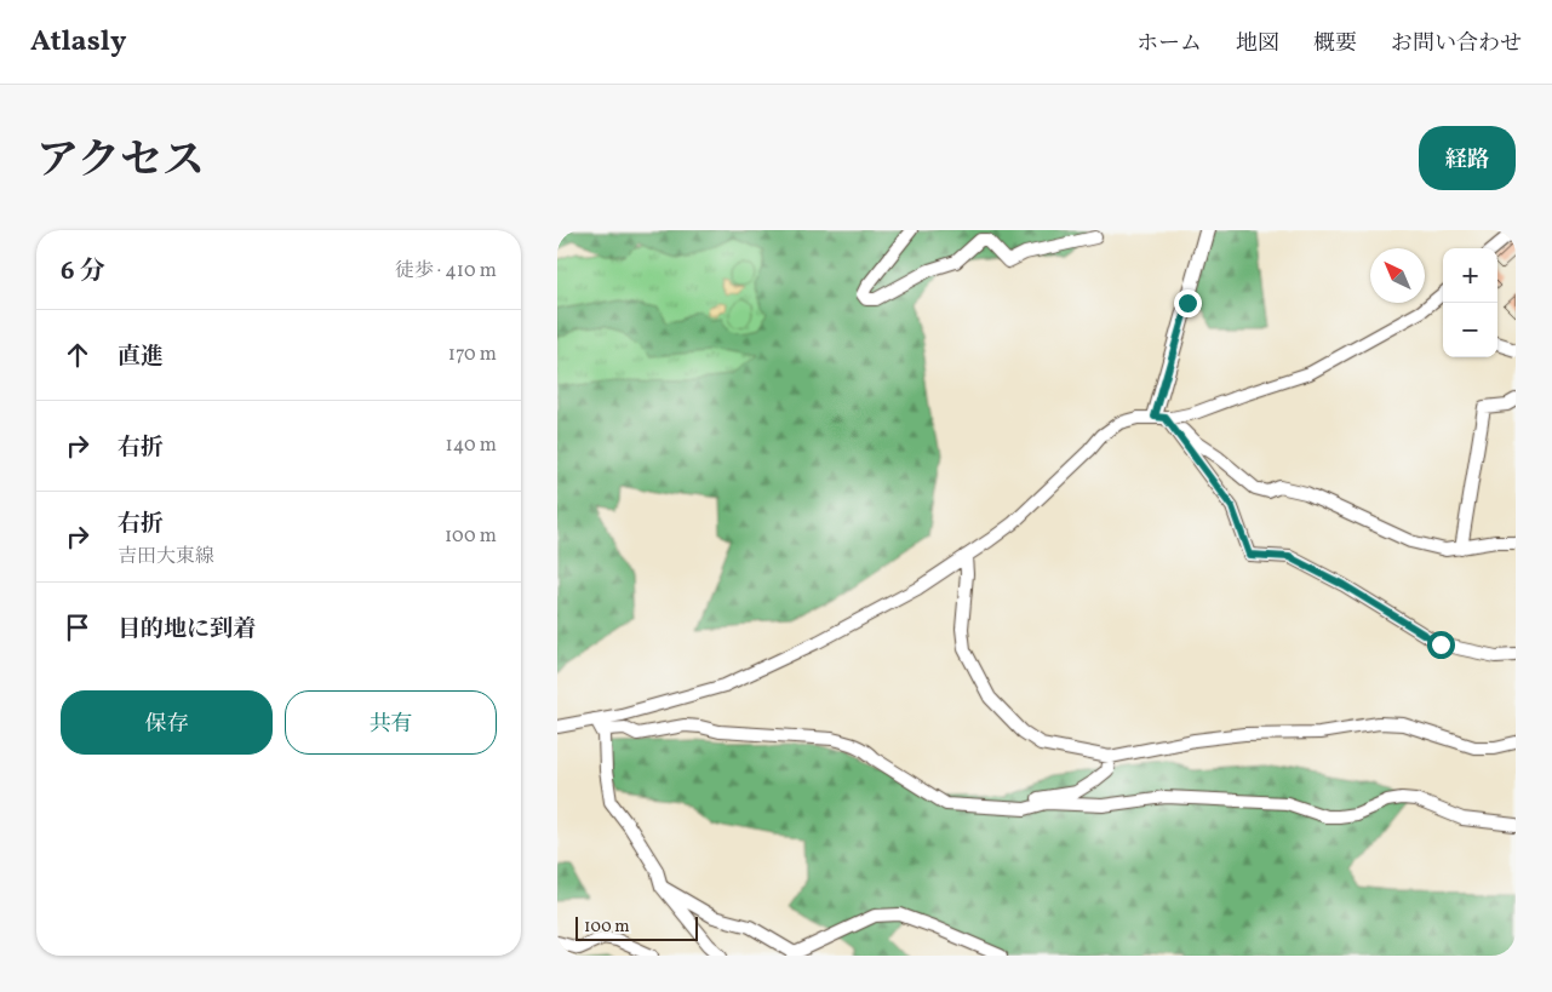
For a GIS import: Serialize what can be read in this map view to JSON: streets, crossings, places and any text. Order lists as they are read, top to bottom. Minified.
{"scale_bar":"100 m","north":"top left","page":{"header":"Atlasly","nav":["ホーム","地図","概要","お問い合わせ"],"title":"アクセス","buttons":["経路",["保存","共有"]],"heading":["6 分","徒歩 · 410 m"],"map_buttons":["+","−"],"list":[["直進","170 m"],["右折","140 m"],["右折","吉田大東線","100 m"],"目的地に到着"],"scale":"100 m"}}
